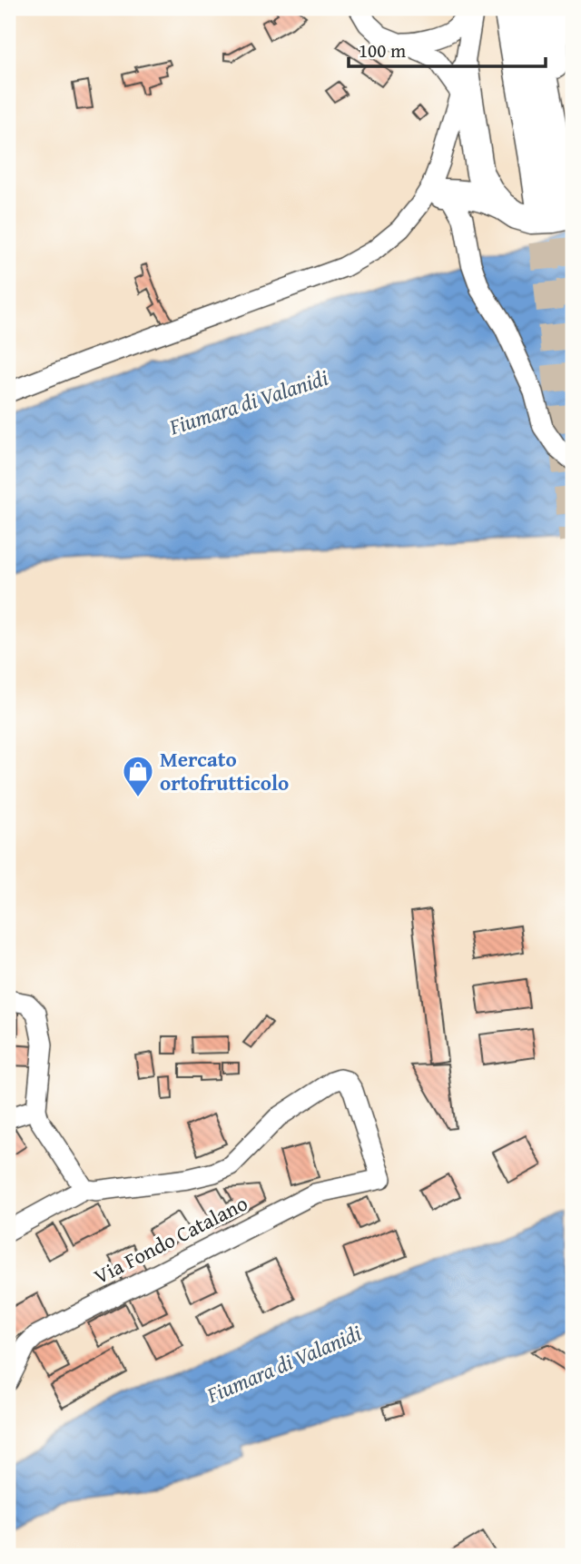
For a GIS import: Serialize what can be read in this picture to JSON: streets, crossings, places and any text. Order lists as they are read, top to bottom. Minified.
{"streets":{"street":["Via Fondo Catalano"]},"water":["Fiumara di Valanidi"],"places":{"shop":["Mercato ortofrutticolo"]},"scale_bar":"100 m"}
